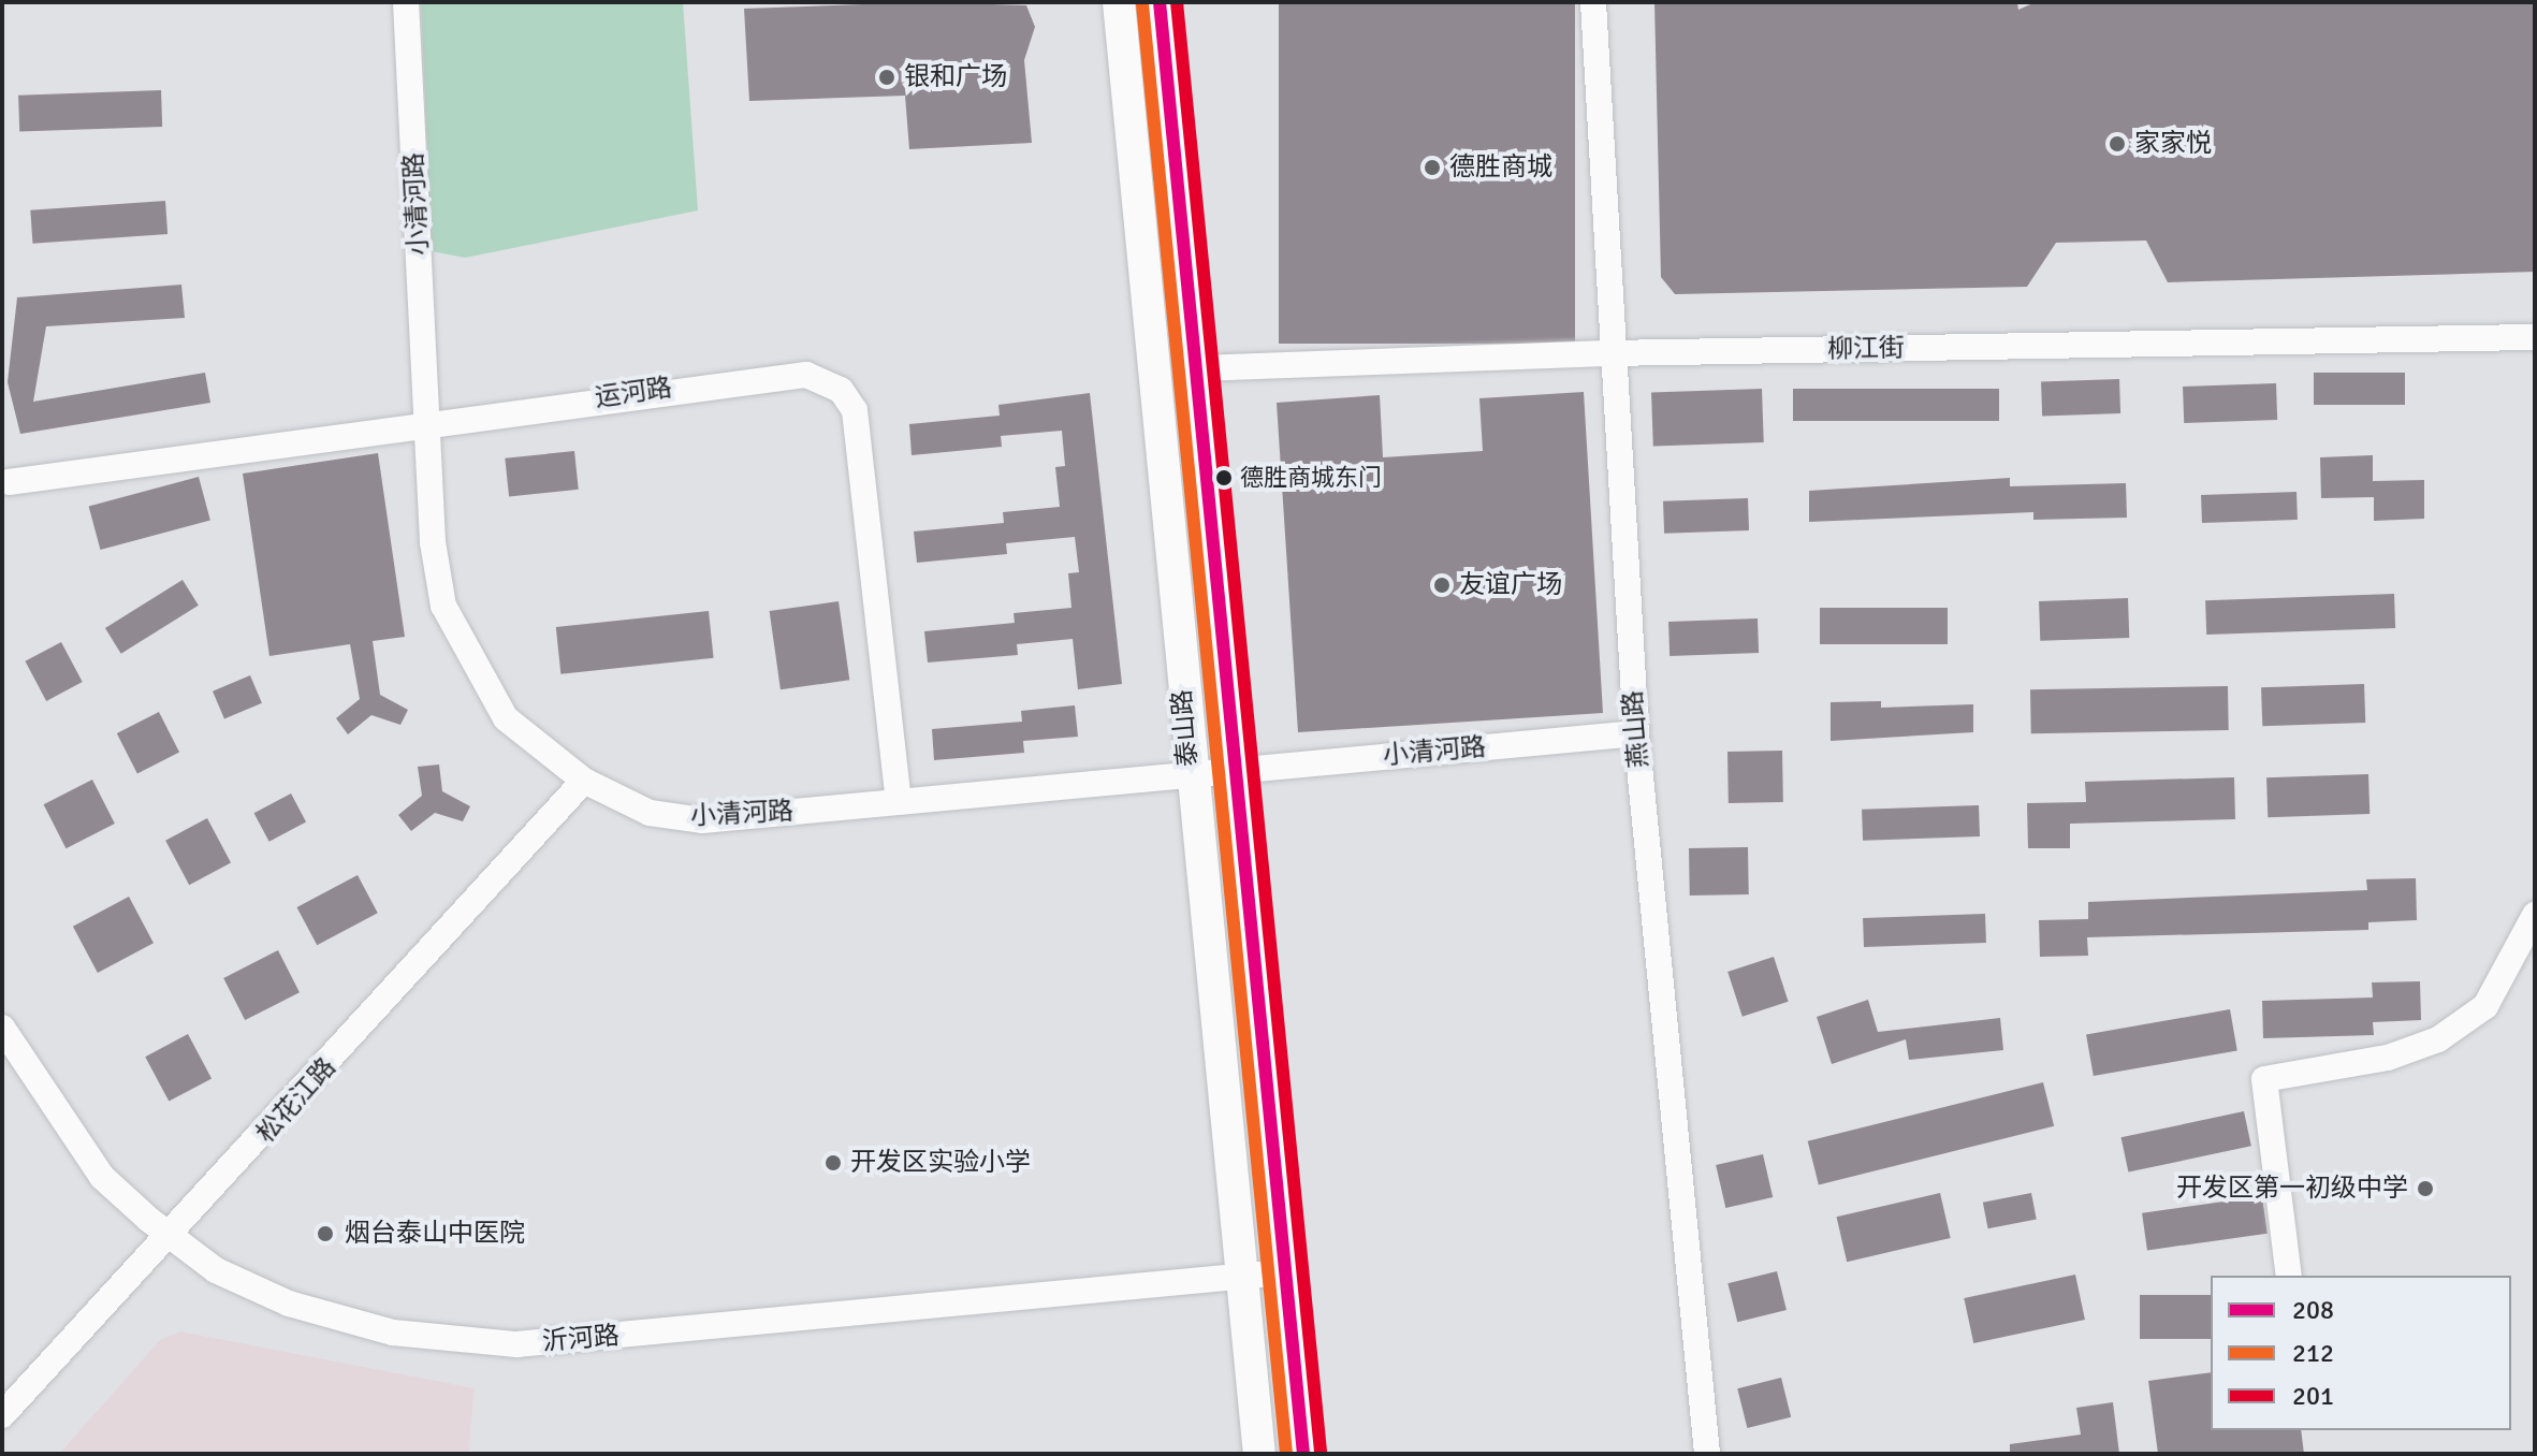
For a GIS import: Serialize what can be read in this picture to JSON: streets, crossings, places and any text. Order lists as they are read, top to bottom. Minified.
{"streets":{"main road":["泰山路"],"street":["小清河路","柳江街","运河路","燕山路","松花江路","沂河路"]},"crossings":[["小清河路","运河路"],["小清河路","泰山路"],["小清河路","燕山路"],["小清河路","松花江路"],["柳江街","泰山路"],["柳江街","燕山路"],["泰山路","沂河路"],["松花江路","沂河路"]],"places":["银和广场","家家悦","德胜商城","德胜商城东门","友谊广场","开发区实验小学","开发区第一初级中学","烟台泰山中医院"],"lines":["transit line 208","transit line 201","transit line 212"],"legend":["208","212","201"]}
